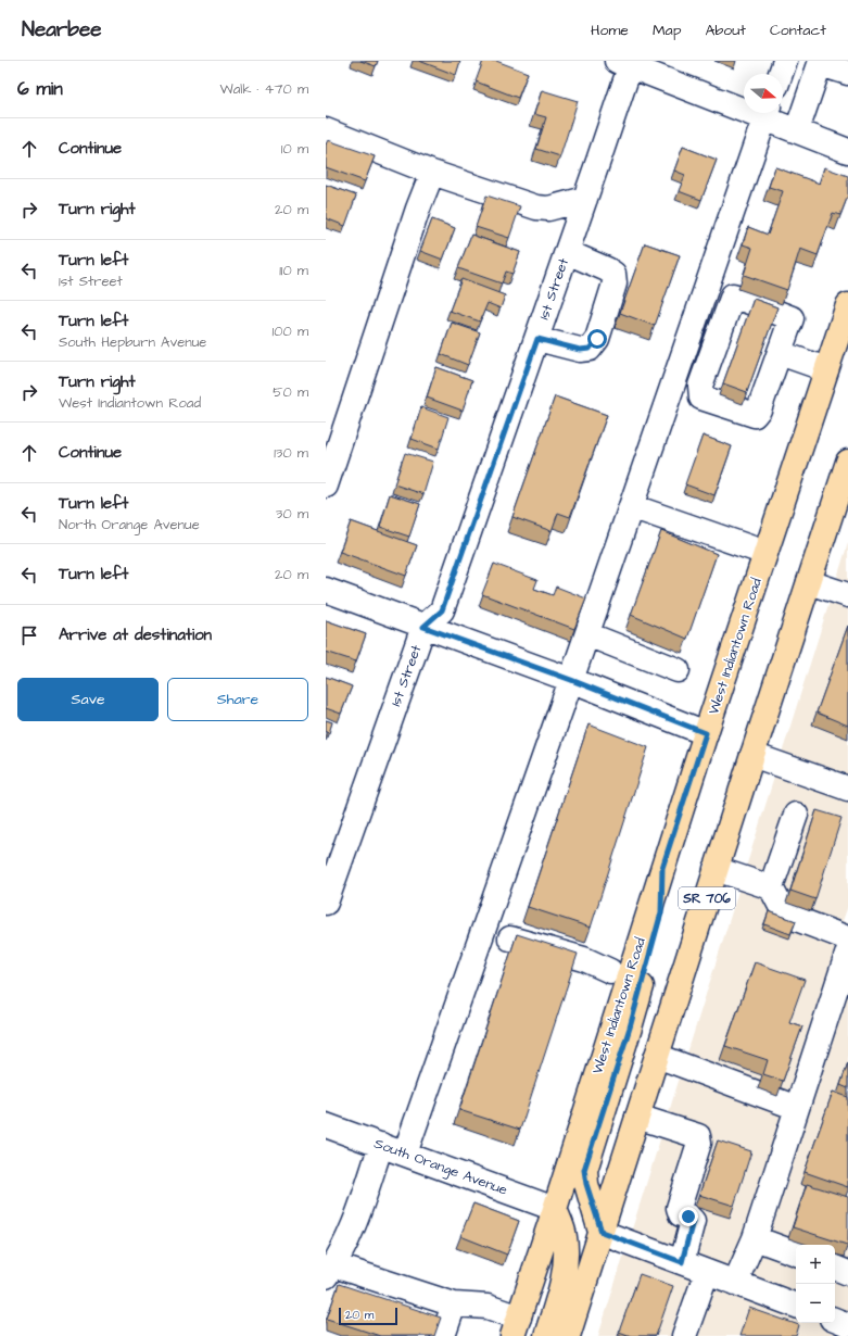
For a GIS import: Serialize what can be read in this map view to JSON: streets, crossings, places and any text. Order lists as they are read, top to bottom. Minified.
{"streets":{"main road":["West Indiantown Road","SR 706"],"street":["1st Street","South Orange Avenue"]},"crossings":[["West Indiantown Road","South Orange Avenue"]],"scale_bar":"20 m","north":"right","page":{"header":"Nearbee","nav":["Home","Map","About","Contact"],"heading":["6 min","Walk · 470 m"],"list":[["Continue","10 m"],["Turn right","20 m"],["Turn left","1st Street","110 m"],["Turn left","South Hepburn Avenue","100 m"],["Turn right","West Indiantown Road","50 m"],["Continue","130 m"],["Turn left","North Orange Avenue","30 m"],["Turn left","20 m"],"Arrive at destination"],"buttons":["Save","Share"],"map_buttons":["+","−"],"scale":"20 m"}}
